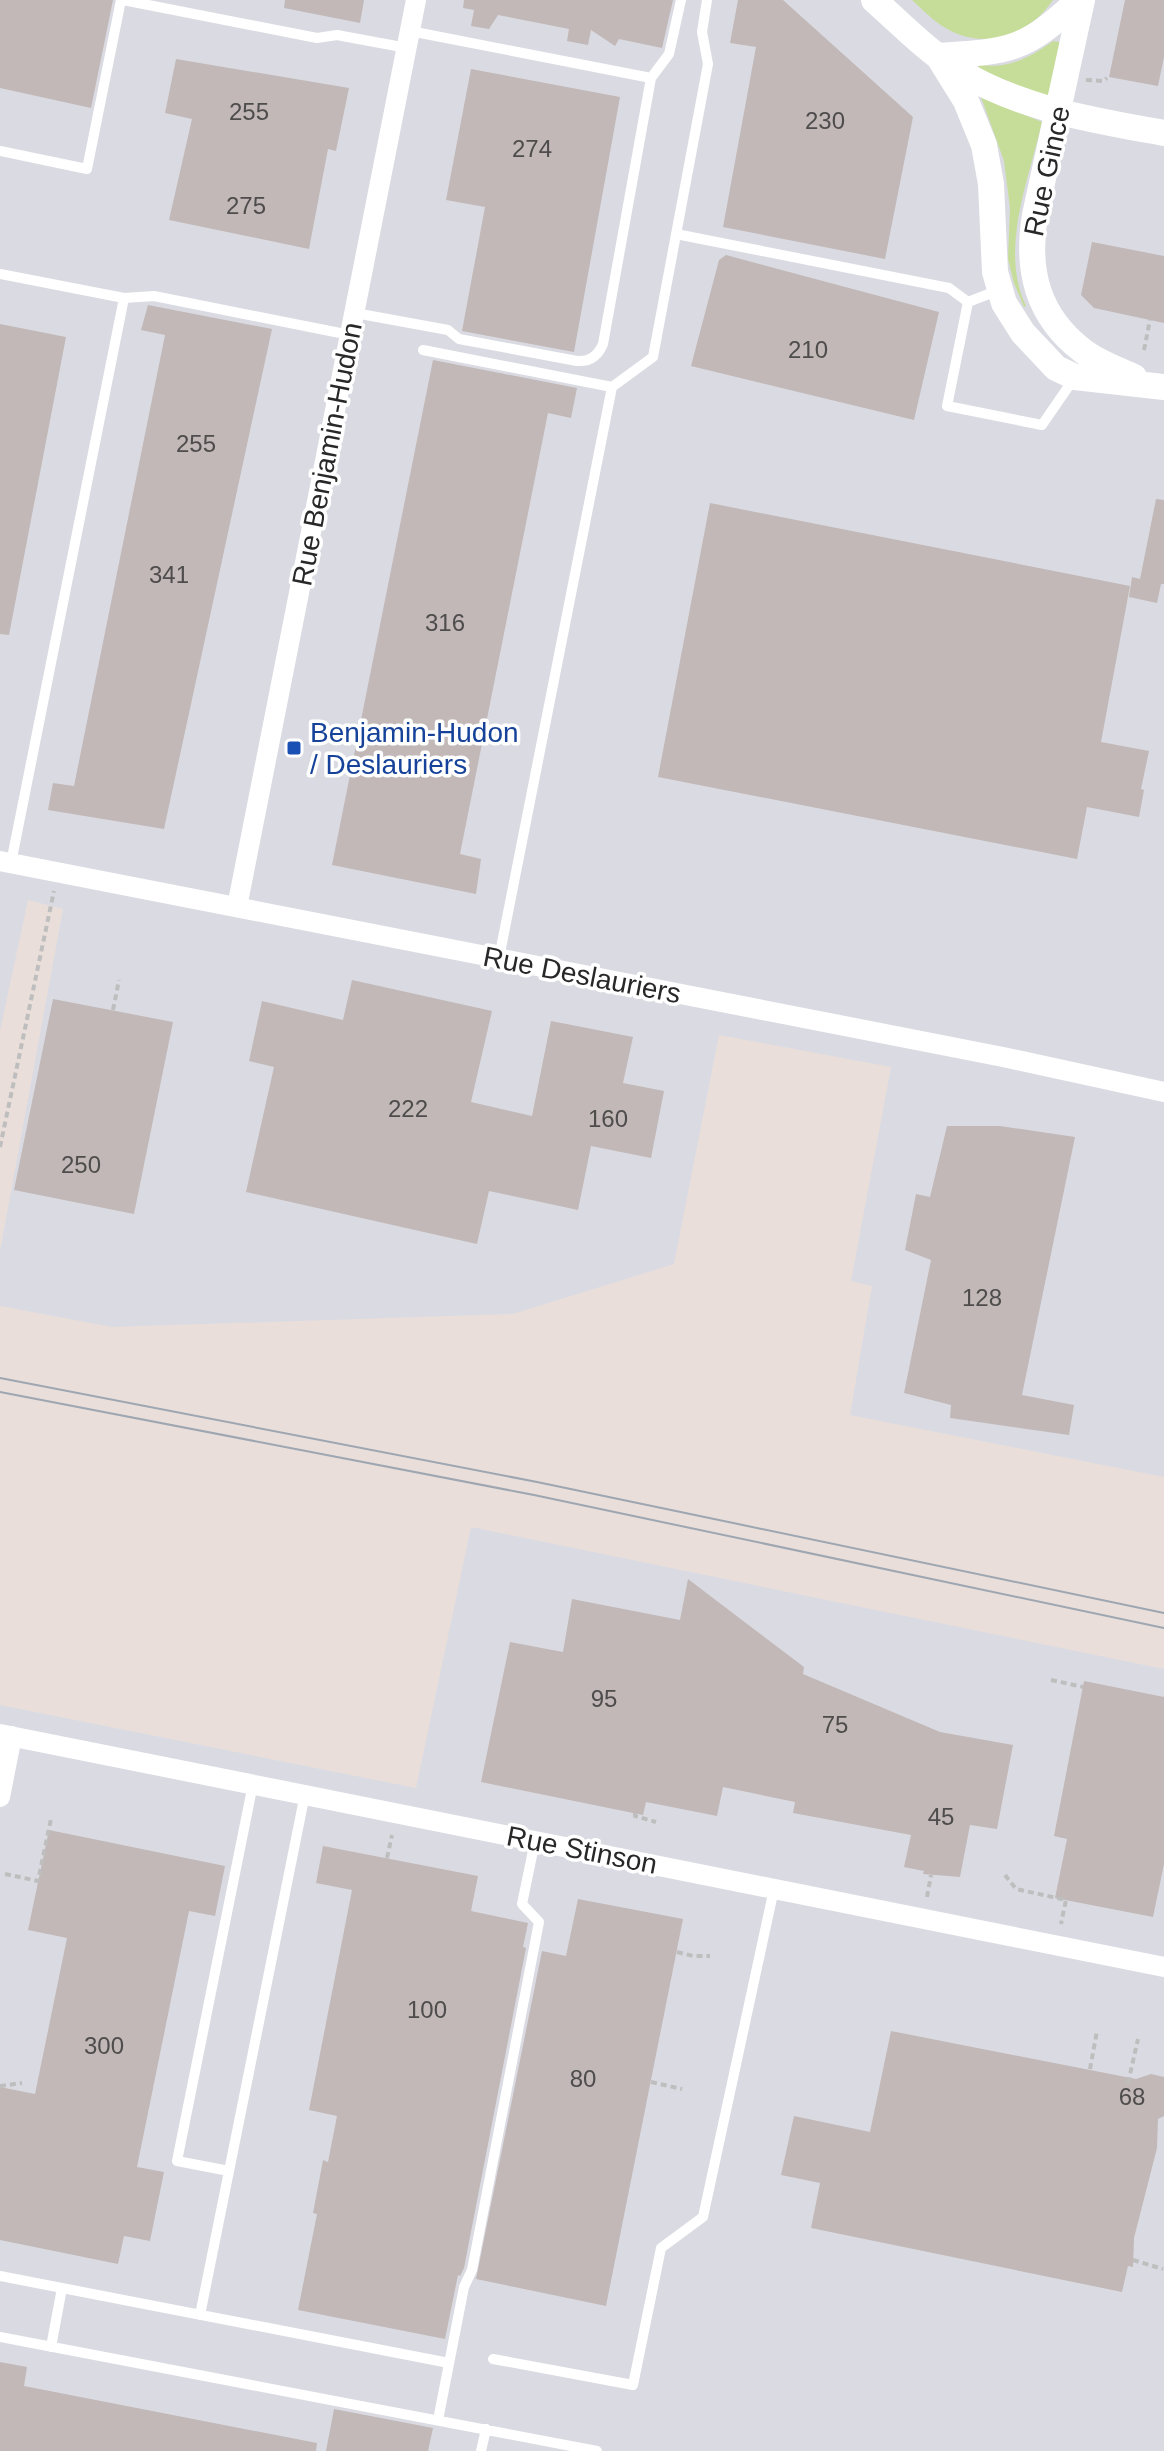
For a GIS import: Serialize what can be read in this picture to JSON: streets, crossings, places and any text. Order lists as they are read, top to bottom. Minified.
{"streets":{"street":["Rue Gince","Rue Benjamin-Hudon","Rue Deslauriers","Rue Stinson"]},"crossings":[["Rue Benjamin-Hudon","Rue Deslauriers"]],"places":{"transit":["Benjamin-Hudon / Deslauriers"]},"house_numbers":["255","230","274","275","210","255","341","316","222","160","250","128","95","75","45","100","300","80","68"]}
